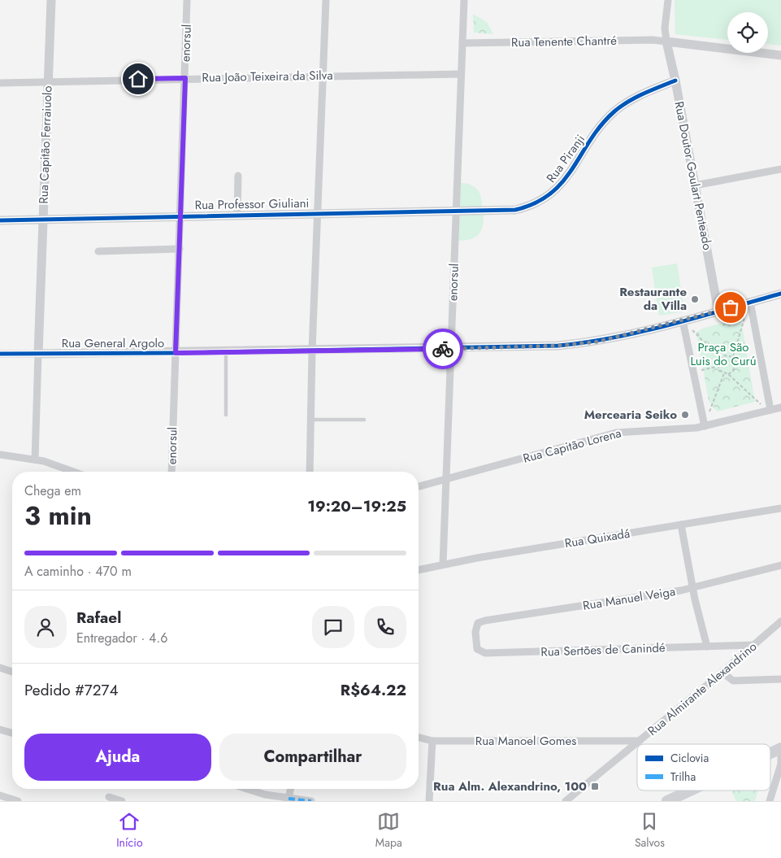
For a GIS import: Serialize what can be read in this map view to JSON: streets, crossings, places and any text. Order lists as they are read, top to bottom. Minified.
{"streets":{"street":["Rua Tenente Chantré","enorsul","Rua João Teixeira da Silva","Rua Capitão Ferraiuolo","Rua Piranji","Rua Doutor Goulart Penteado","Rua Professor Giuliani","Rua General Argolo","Rua Capitão Lorena","Rua Quixadá","Rua Manuel Veiga","Rua Sertões de Canindé","Rua Almirante Alexandrino","Rua Manoel Gomes"]},"crossings":[["Rua Tenente Chantré","enorsul"],["Rua Tenente Chantré","Rua Doutor Goulart Penteado"],["enorsul","Rua João Teixeira da Silva"],["enorsul","Rua Piranji"],["enorsul","Rua Professor Giuliani"],["enorsul","Rua General Argolo"],["enorsul","Rua Capitão Lorena"],["enorsul","Rua Quixadá"],["Rua João Teixeira da Silva","Rua Capitão Ferraiuolo"],["Rua Capitão Ferraiuolo","Rua Professor Giuliani"],["Rua Capitão Ferraiuolo","Rua General Argolo"],["Rua Piranji","Rua Doutor Goulart Penteado"],["Rua Piranji","Rua Professor Giuliani"],["Rua Doutor Goulart Penteado","Rua General Argolo"],["Rua Manuel Veiga","Rua Sertões de Canindé"],["Rua Sertões de Canindé","Rua Almirante Alexandrino"],["Rua Almirante Alexandrino","Rua Manoel Gomes"]],"parks":["Praça São Luis do Curú"],"places":{"other":["Restaurante da Villa","Mercearia Seiko"],"transit":["Rua Alm. Alexandrino, 100"]},"legend":["Ciclovia","Trilha"],"page":{"heading":["3 min","Chega em","19:20–19:25"],"panel":["Rafael","Entregador · 4.6","Pedido #7274","R$64.22"],"bar":"A caminho · 470 m","buttons":["Ajuda","Compartilhar"],"tabs":["Início","Mapa","Salvos"]}}
